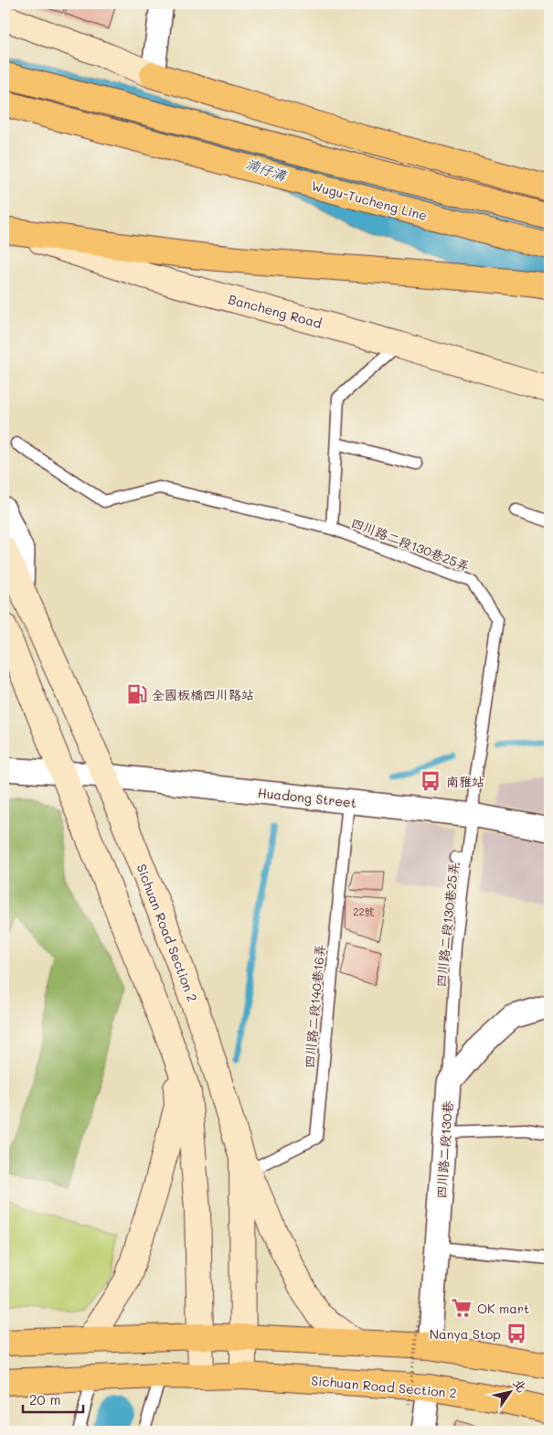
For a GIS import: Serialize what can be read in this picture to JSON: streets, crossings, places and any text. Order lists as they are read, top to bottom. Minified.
{"streets":{"main road":["Wugu-Tucheng Line","Bancheng Road","Sichuan Road Section 2"],"street":["Huadong Street","四川路二段130巷"],"lane":["四川路二段130巷25弄","四川路二段140巷16弄"]},"crossings":[["四川路二段130巷25弄","Huadong Street"],["四川路二段130巷25弄","四川路二段130巷"],["Huadong Street","Sichuan Road Section 2"],["Huadong Street","四川路二段140巷16弄"],["Sichuan Road Section 2","四川路二段140巷16弄"]],"water":["湳仔溝"],"places":{"fuel station":["全國板橋四川路站"],"bus stop":["南雅站","Nanya Stop"],"supermarket":["OK mart"]},"house_numbers":["22號"],"scale_bar":"20 m","north":"top right"}
